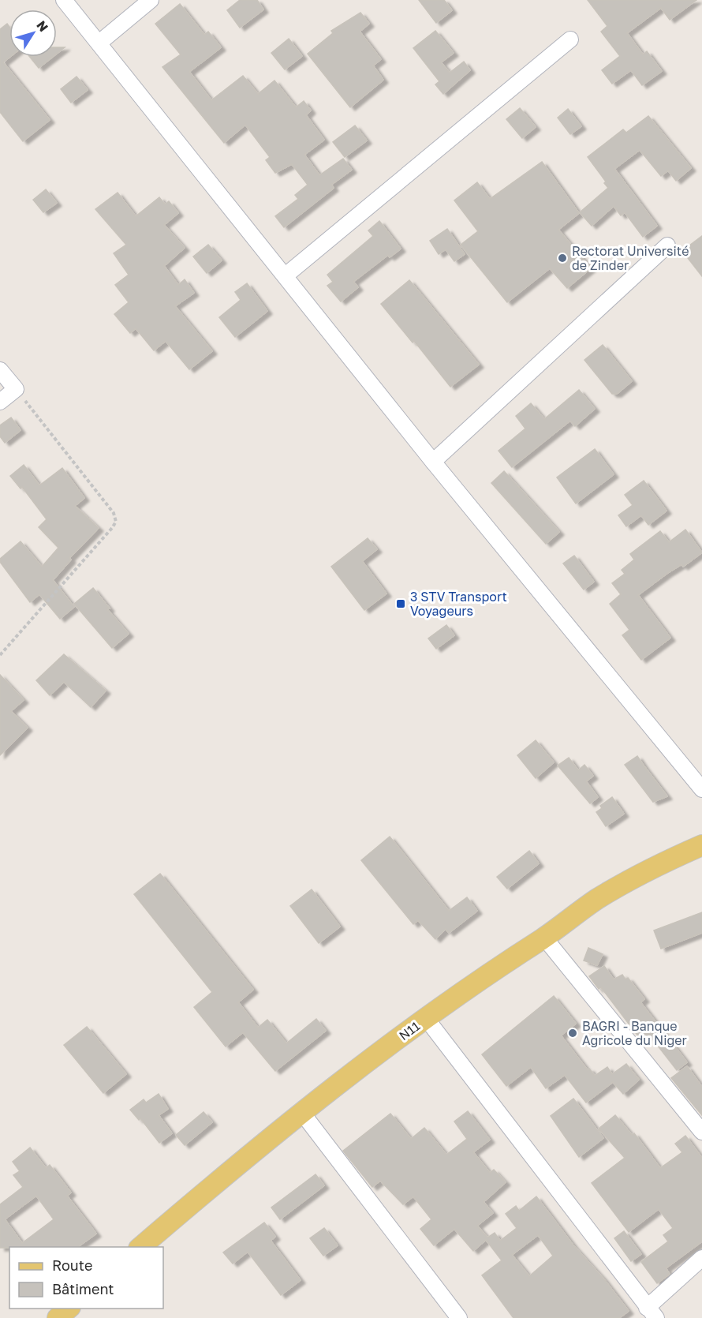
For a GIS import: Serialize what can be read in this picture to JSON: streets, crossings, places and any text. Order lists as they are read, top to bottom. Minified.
{"streets":{"main road":["N11"]},"places":{"other":["Rectorat Université de Zinder","BAGRI - Banque Agricole du Niger"],"transit":["3 STV Transport Voyageurs"]},"legend":["Route","Bâtiment"],"north":"top right"}
